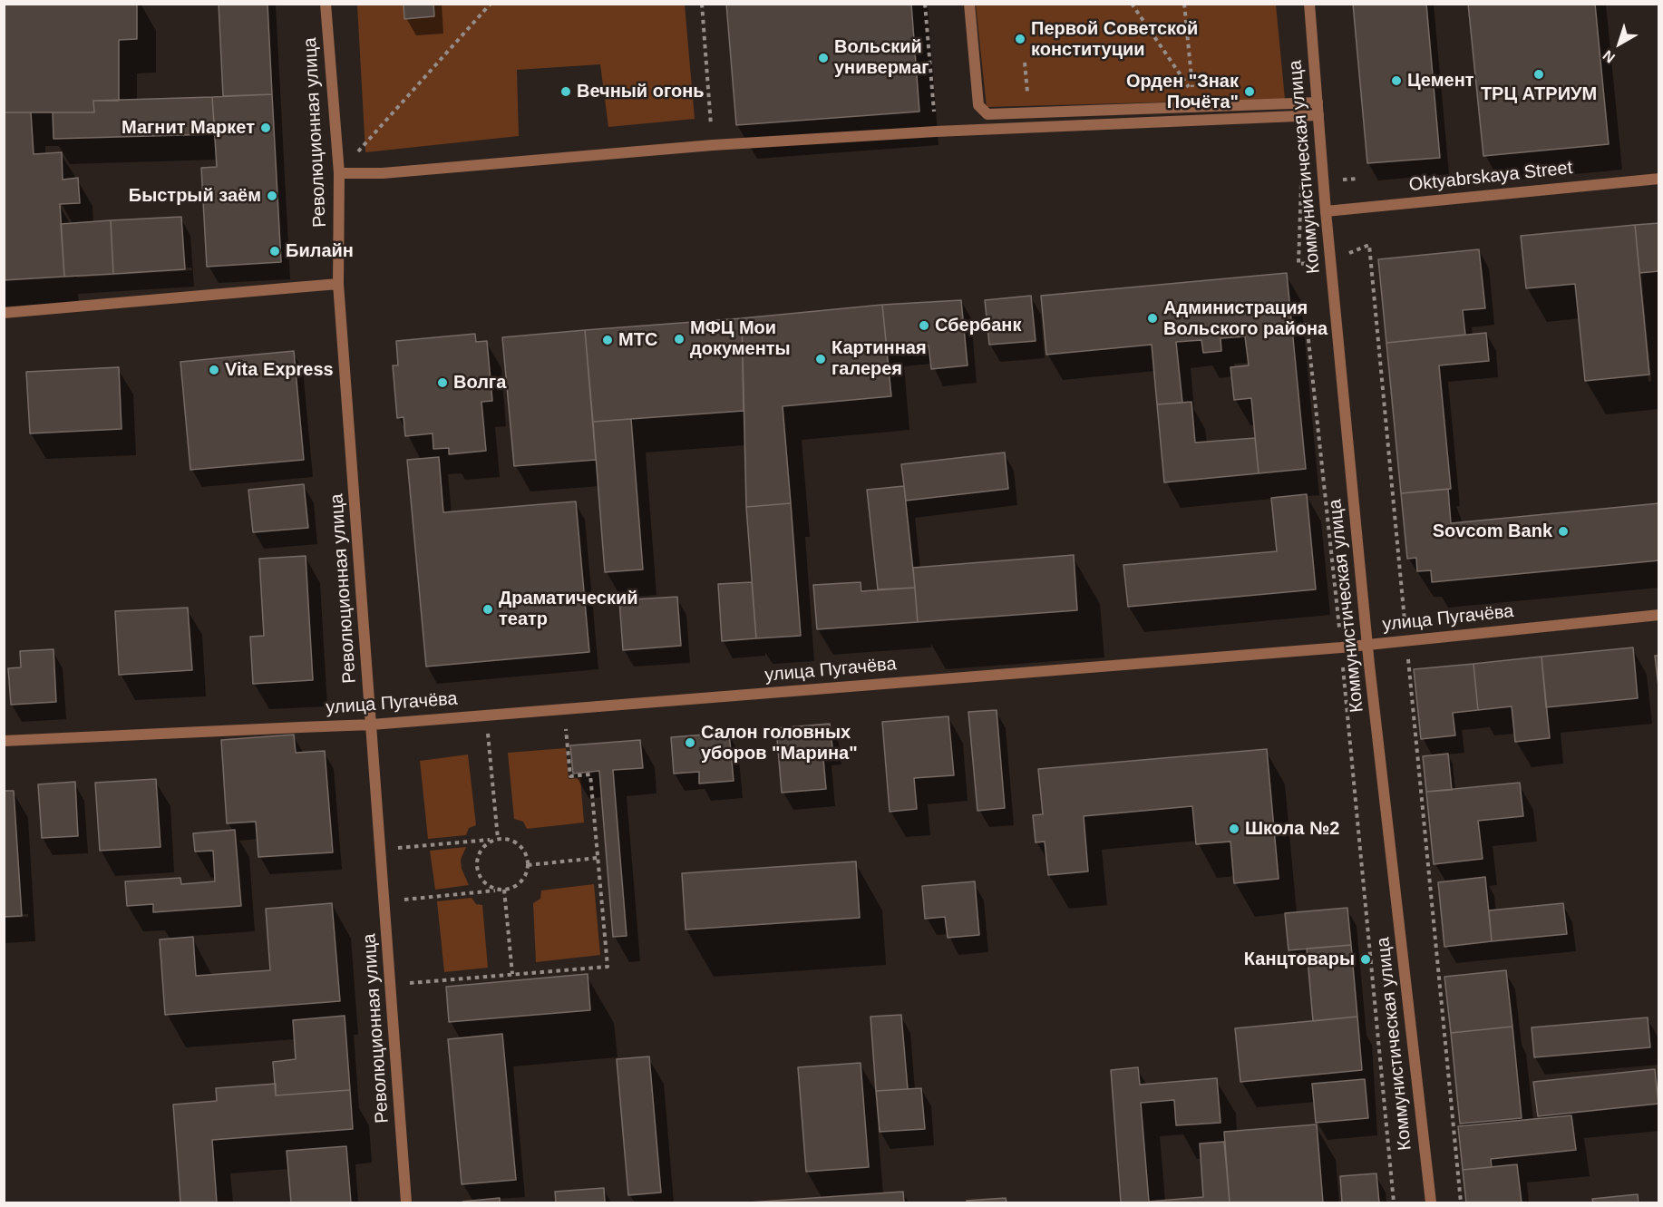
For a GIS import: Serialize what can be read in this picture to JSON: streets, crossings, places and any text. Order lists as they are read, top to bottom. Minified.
{"streets":{"street":["Революционная улица","Коммунистическая улица","Oktyabrskaya Street","улица Пугачёва"]},"crossings":[["Революционная улица","улица Пугачёва"],["Коммунистическая улица","Oktyabrskaya Street"],["Коммунистическая улица","улица Пугачёва"]],"places":["Первой Советской конституции","Вольский универмаг","ТРЦ АТРИУМ","Цемент","Вечный огонь","Орден \"Знак Почёта\"","Магнит Маркет","Быстрый заём","Билайн","Администрация Вольского района","Сбербанк","МФЦ Мои документы","МТС","Картинная галерея","Vita Express","Волга","Sovcom Bank","Драматический театр","Салон головных уборов \"Марина\"","Школа №2","Канцтовары"],"north":"bottom left"}
